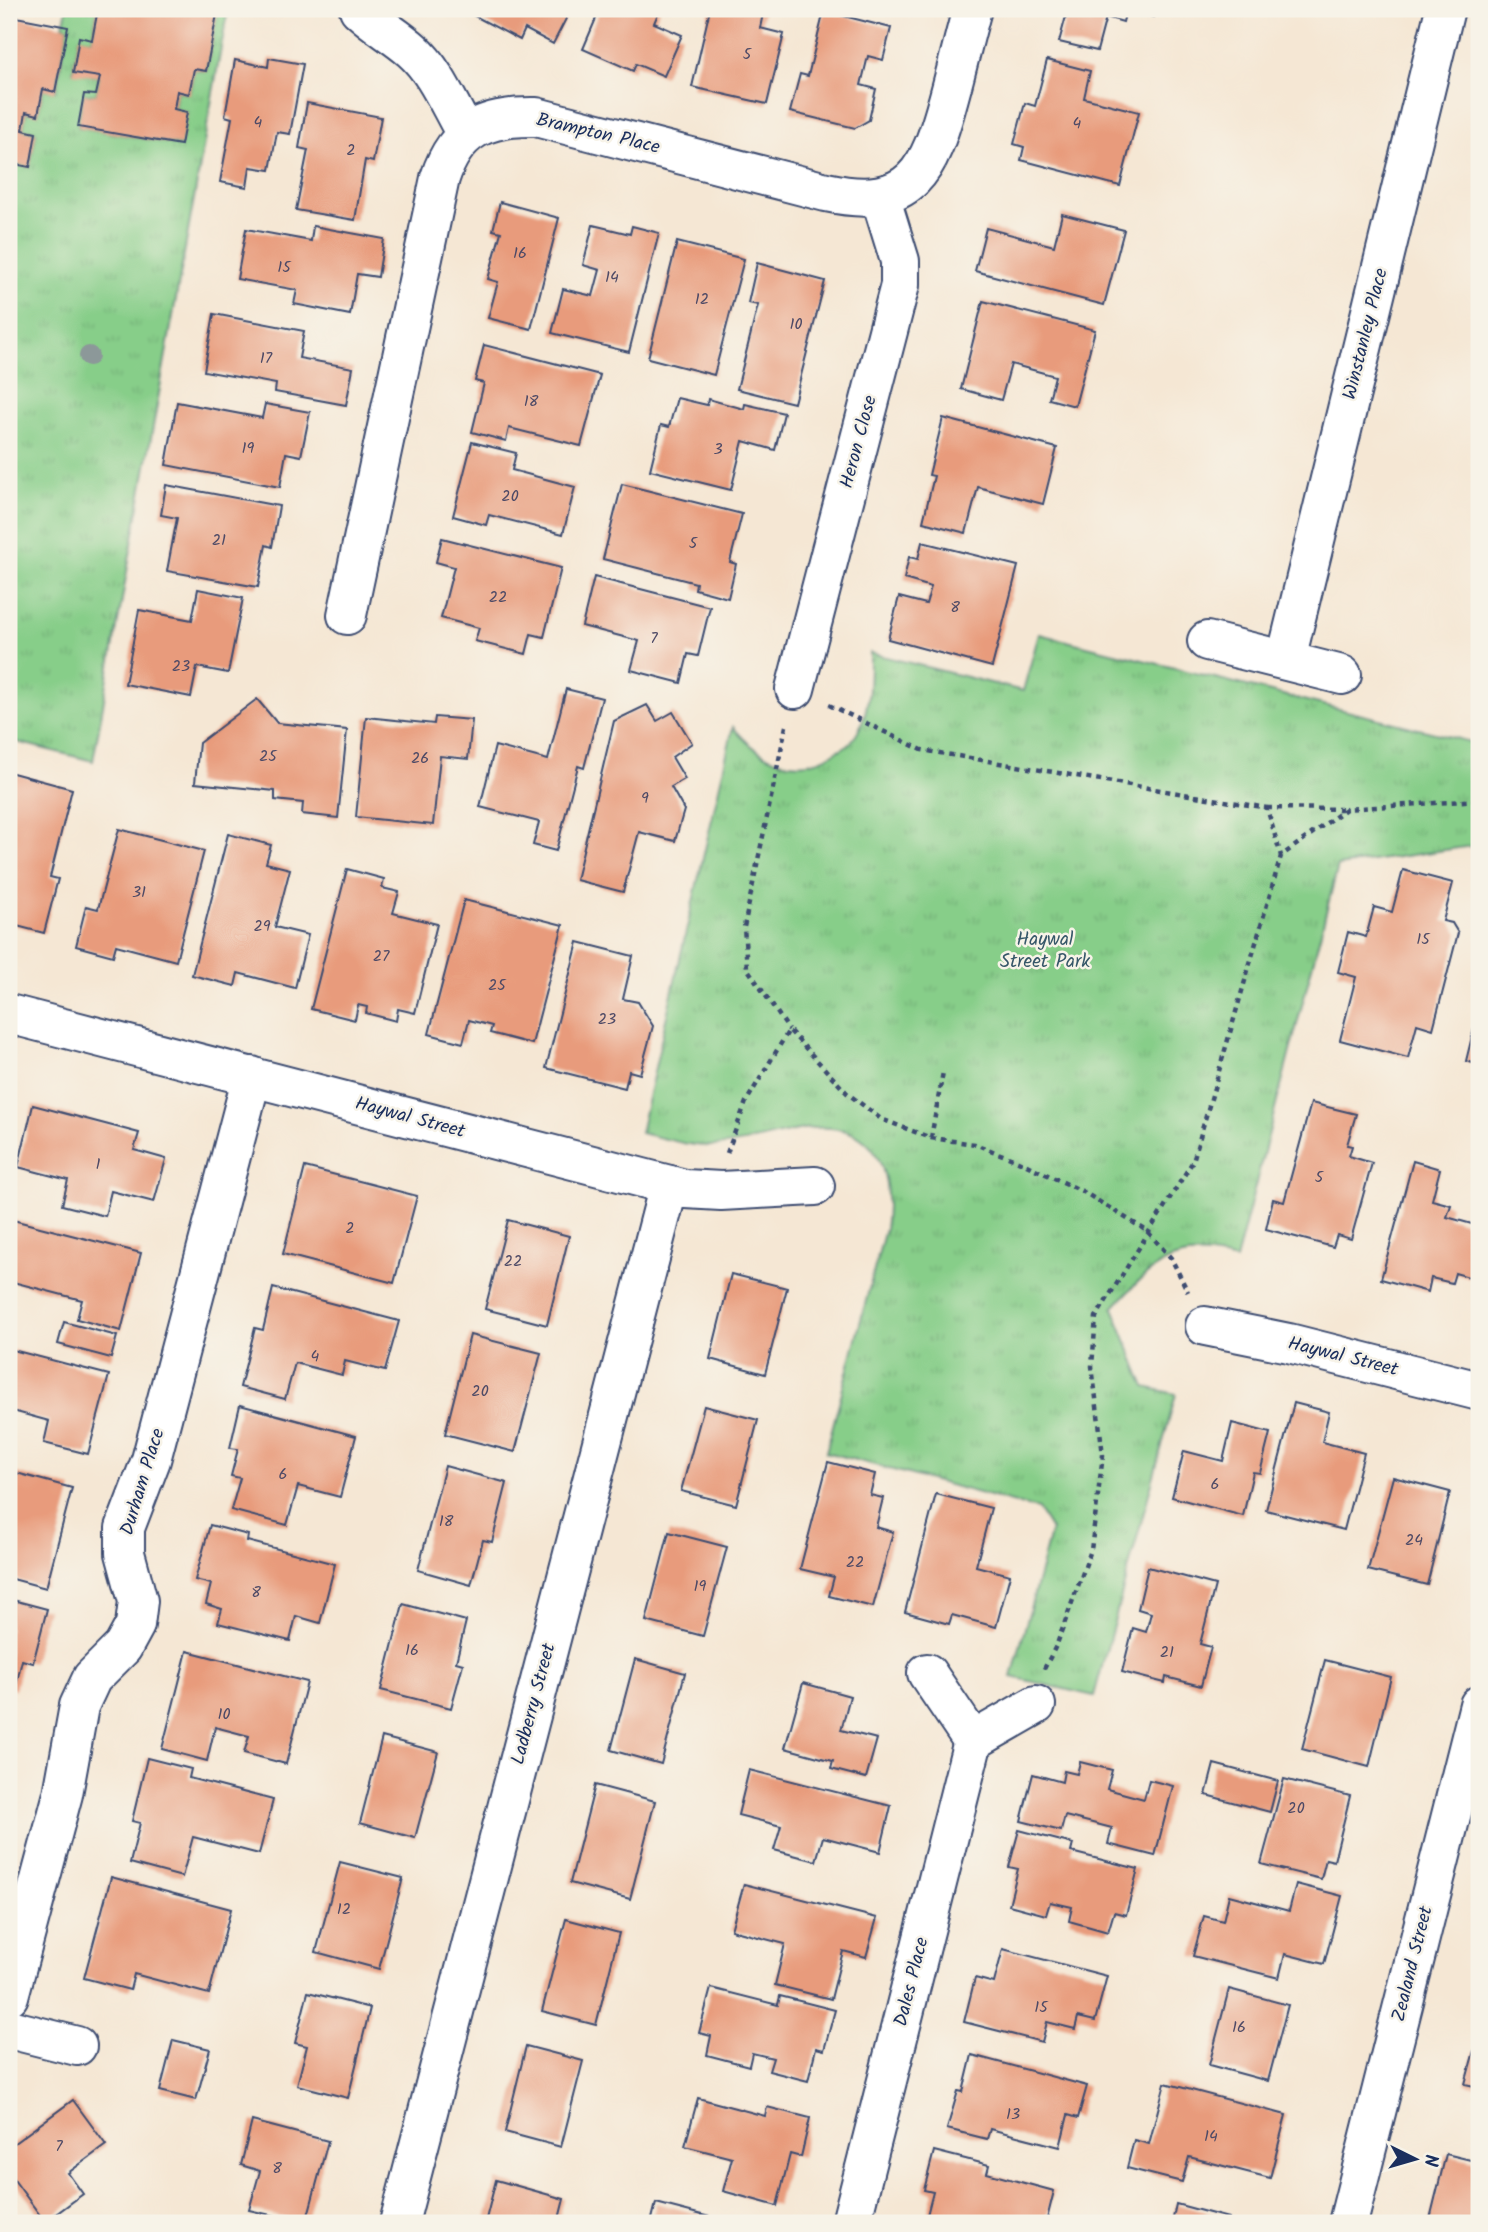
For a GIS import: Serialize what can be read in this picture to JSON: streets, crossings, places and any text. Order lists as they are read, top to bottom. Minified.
{"streets":{"street":["Brampton Place","Winstanley Place","Heron Close","Haywal Street","Durham Place","Ladberry Street","Zealand Street","Dales Place"]},"crossings":[["Brampton Place","Heron Close"],["Haywal Street","Durham Place"],["Haywal Street","Ladberry Street"]],"parks":["Haywal Street Park"],"house_numbers":["5","4","4","2","16","15","14","12","10","17","18","19","3","20","21","5","22","8","7","23","25","26","9","31","29","15","27","25","23","1","5","2","22","4","20","6","6","18","24","22","19","8","16","21","10","20","12","15","16","13","14","7","8"],"north":"right"}
